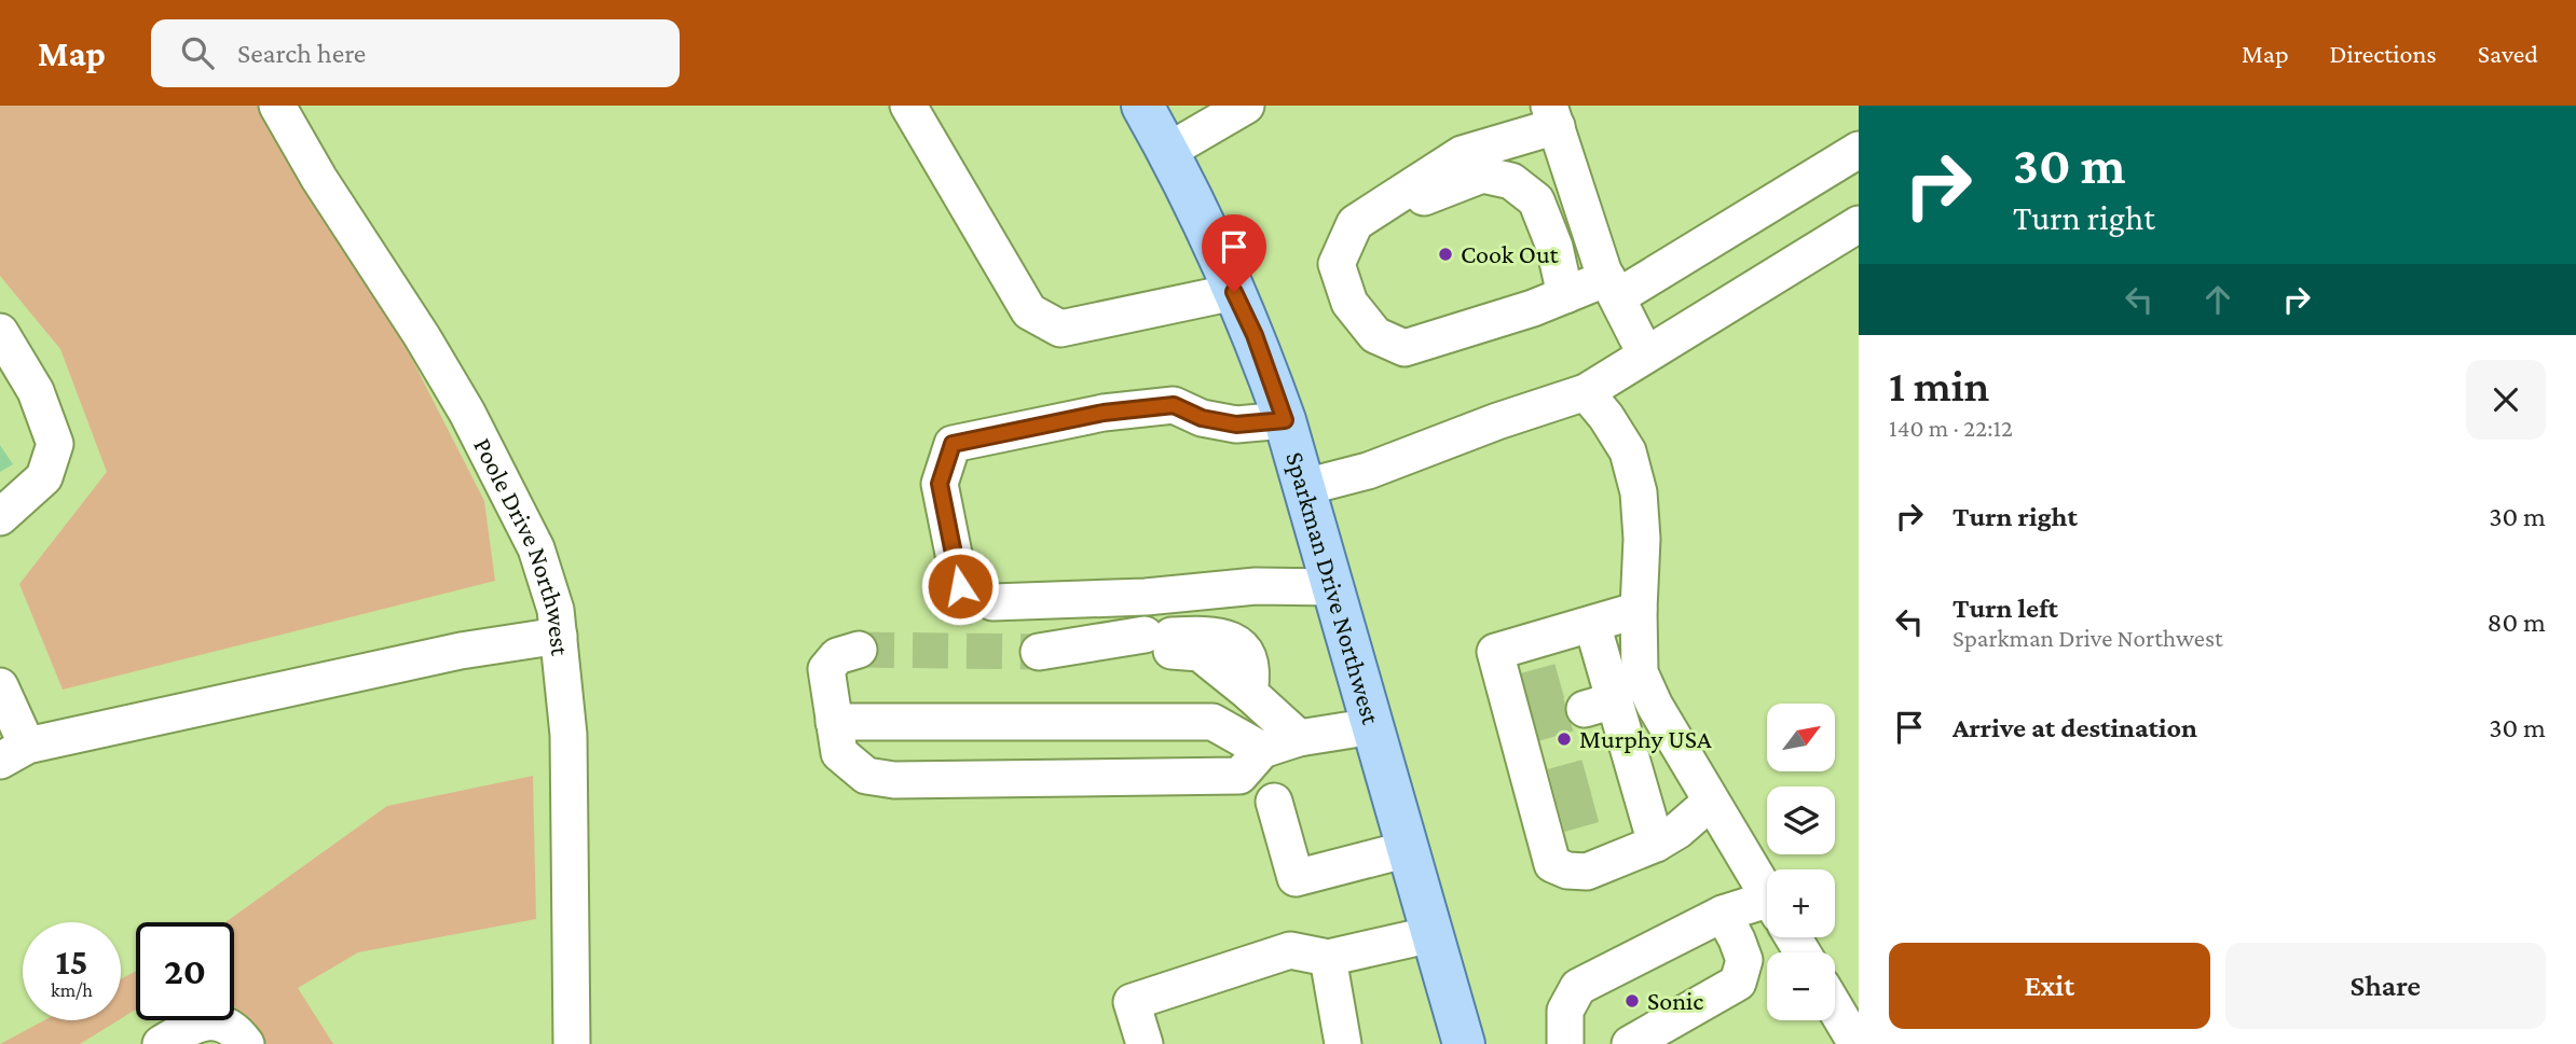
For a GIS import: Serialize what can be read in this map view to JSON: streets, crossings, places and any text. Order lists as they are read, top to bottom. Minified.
{"streets":{"main road":["Sparkman Drive Northwest"],"street":["Poole Drive Northwest"]},"places":["Cook Out","Murphy USA","Sonic"],"north":"top right","page":{"header":"Map","search":"Search here","nav":["Map","Directions","Saved"],"turn":["30 m","Turn right"],"heading":["1 min","140 m · 22:12"],"list":[{"name":"Turn right","value":"30 m"},{"name":"Turn left","note":"Sparkman Drive Northwest","value":"80 m"},{"name":"Arrive at destination","value":"30 m"}],"map_buttons":["+","−"],"speed":"15 km/h","limit":"20","buttons":["Exit","Share"]}}
